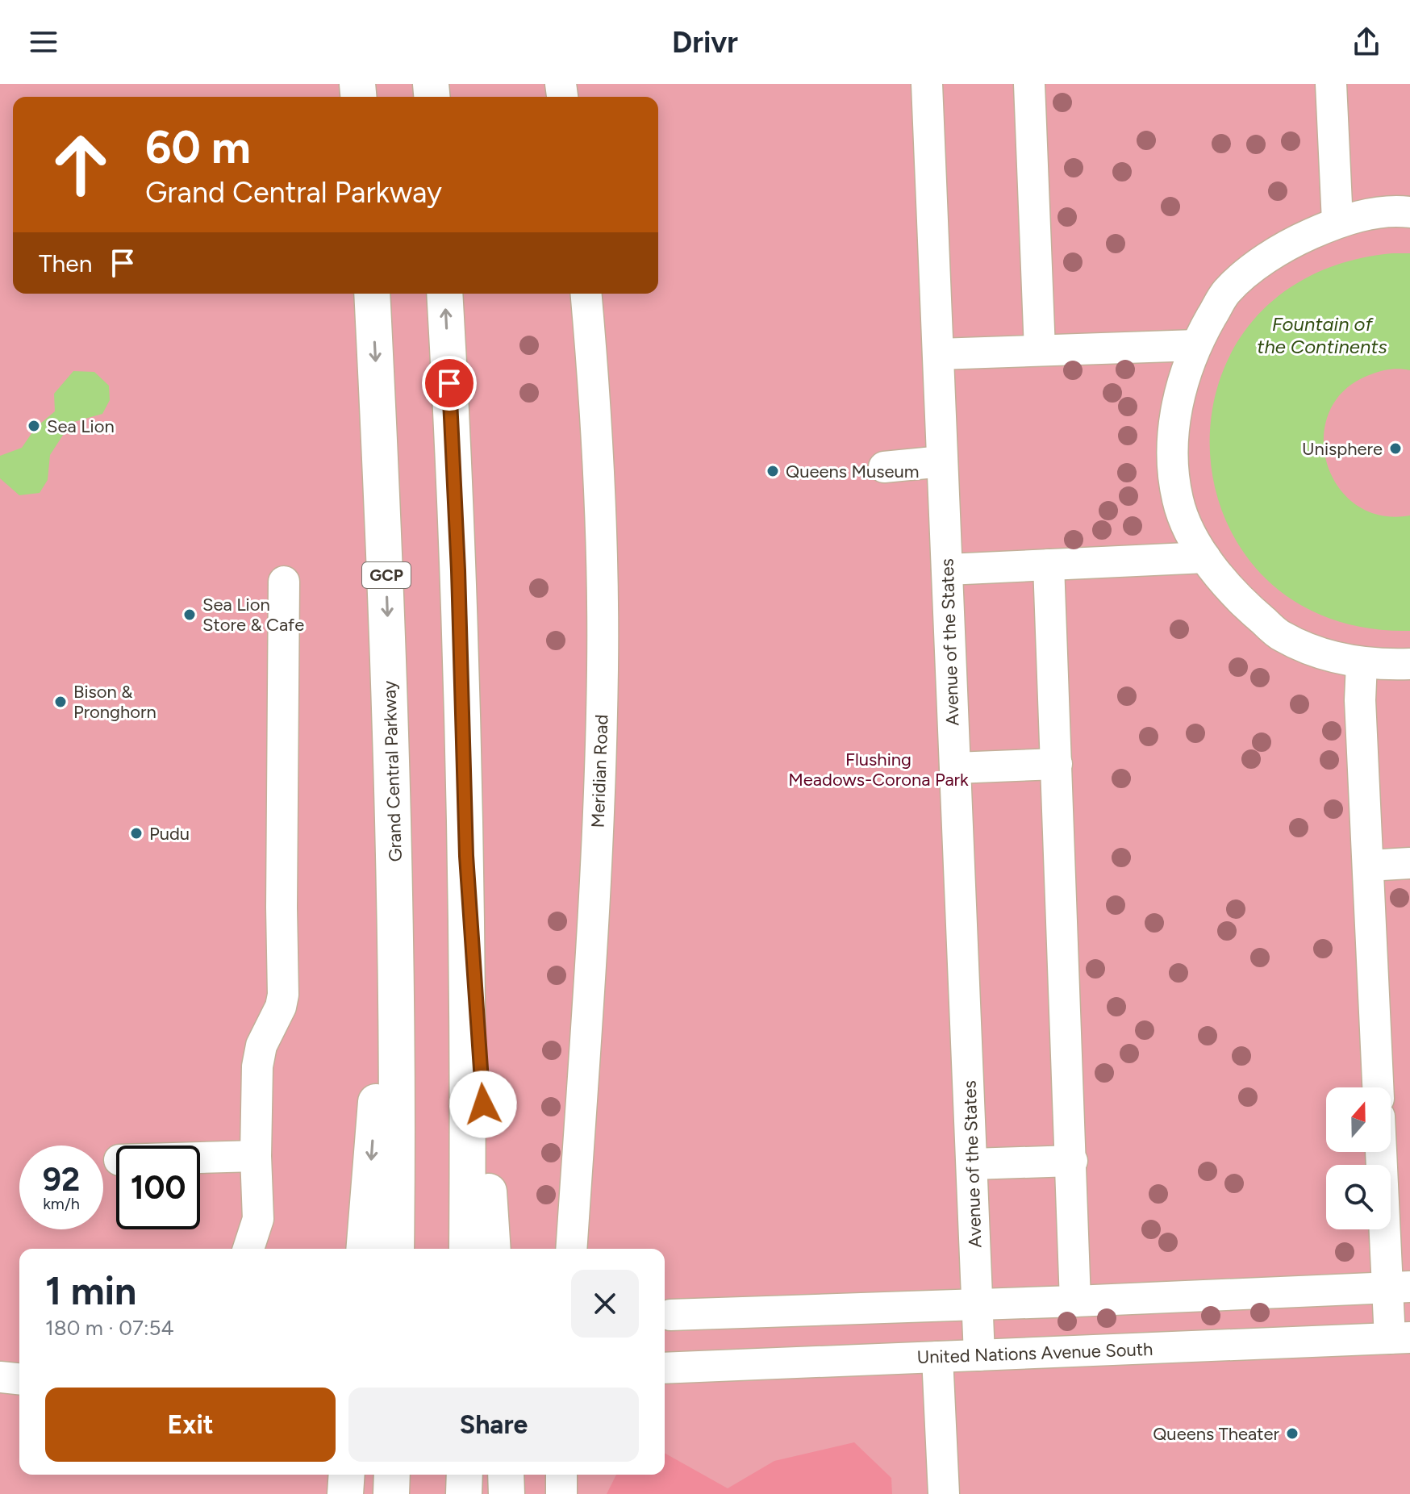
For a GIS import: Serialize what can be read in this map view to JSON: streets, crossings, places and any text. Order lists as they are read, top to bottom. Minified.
{"streets":{"highway":["GCP","Grand Central Parkway"],"street":["Avenue of the States","Meridian Road","United Nations Avenue South"]},"crossings":[["Avenue of the States","United Nations Avenue South"]],"water":["Fountain of the Continents"],"parks":["Flushing Meadows-Corona Park"],"places":["Sea Lion","Unisphere","Queens Museum","Sea Lion Store & Cafe","Bison & Pronghorn","Pudu","Queens Theater"],"north":"top","page":{"header":"Drivr","turn":["60 m","Grand Central Parkway"],"then":"Then","speed":"92 km/h","limit":"100","heading":["1 min","180 m · 07:54"],"buttons":["Exit","Share"]}}
